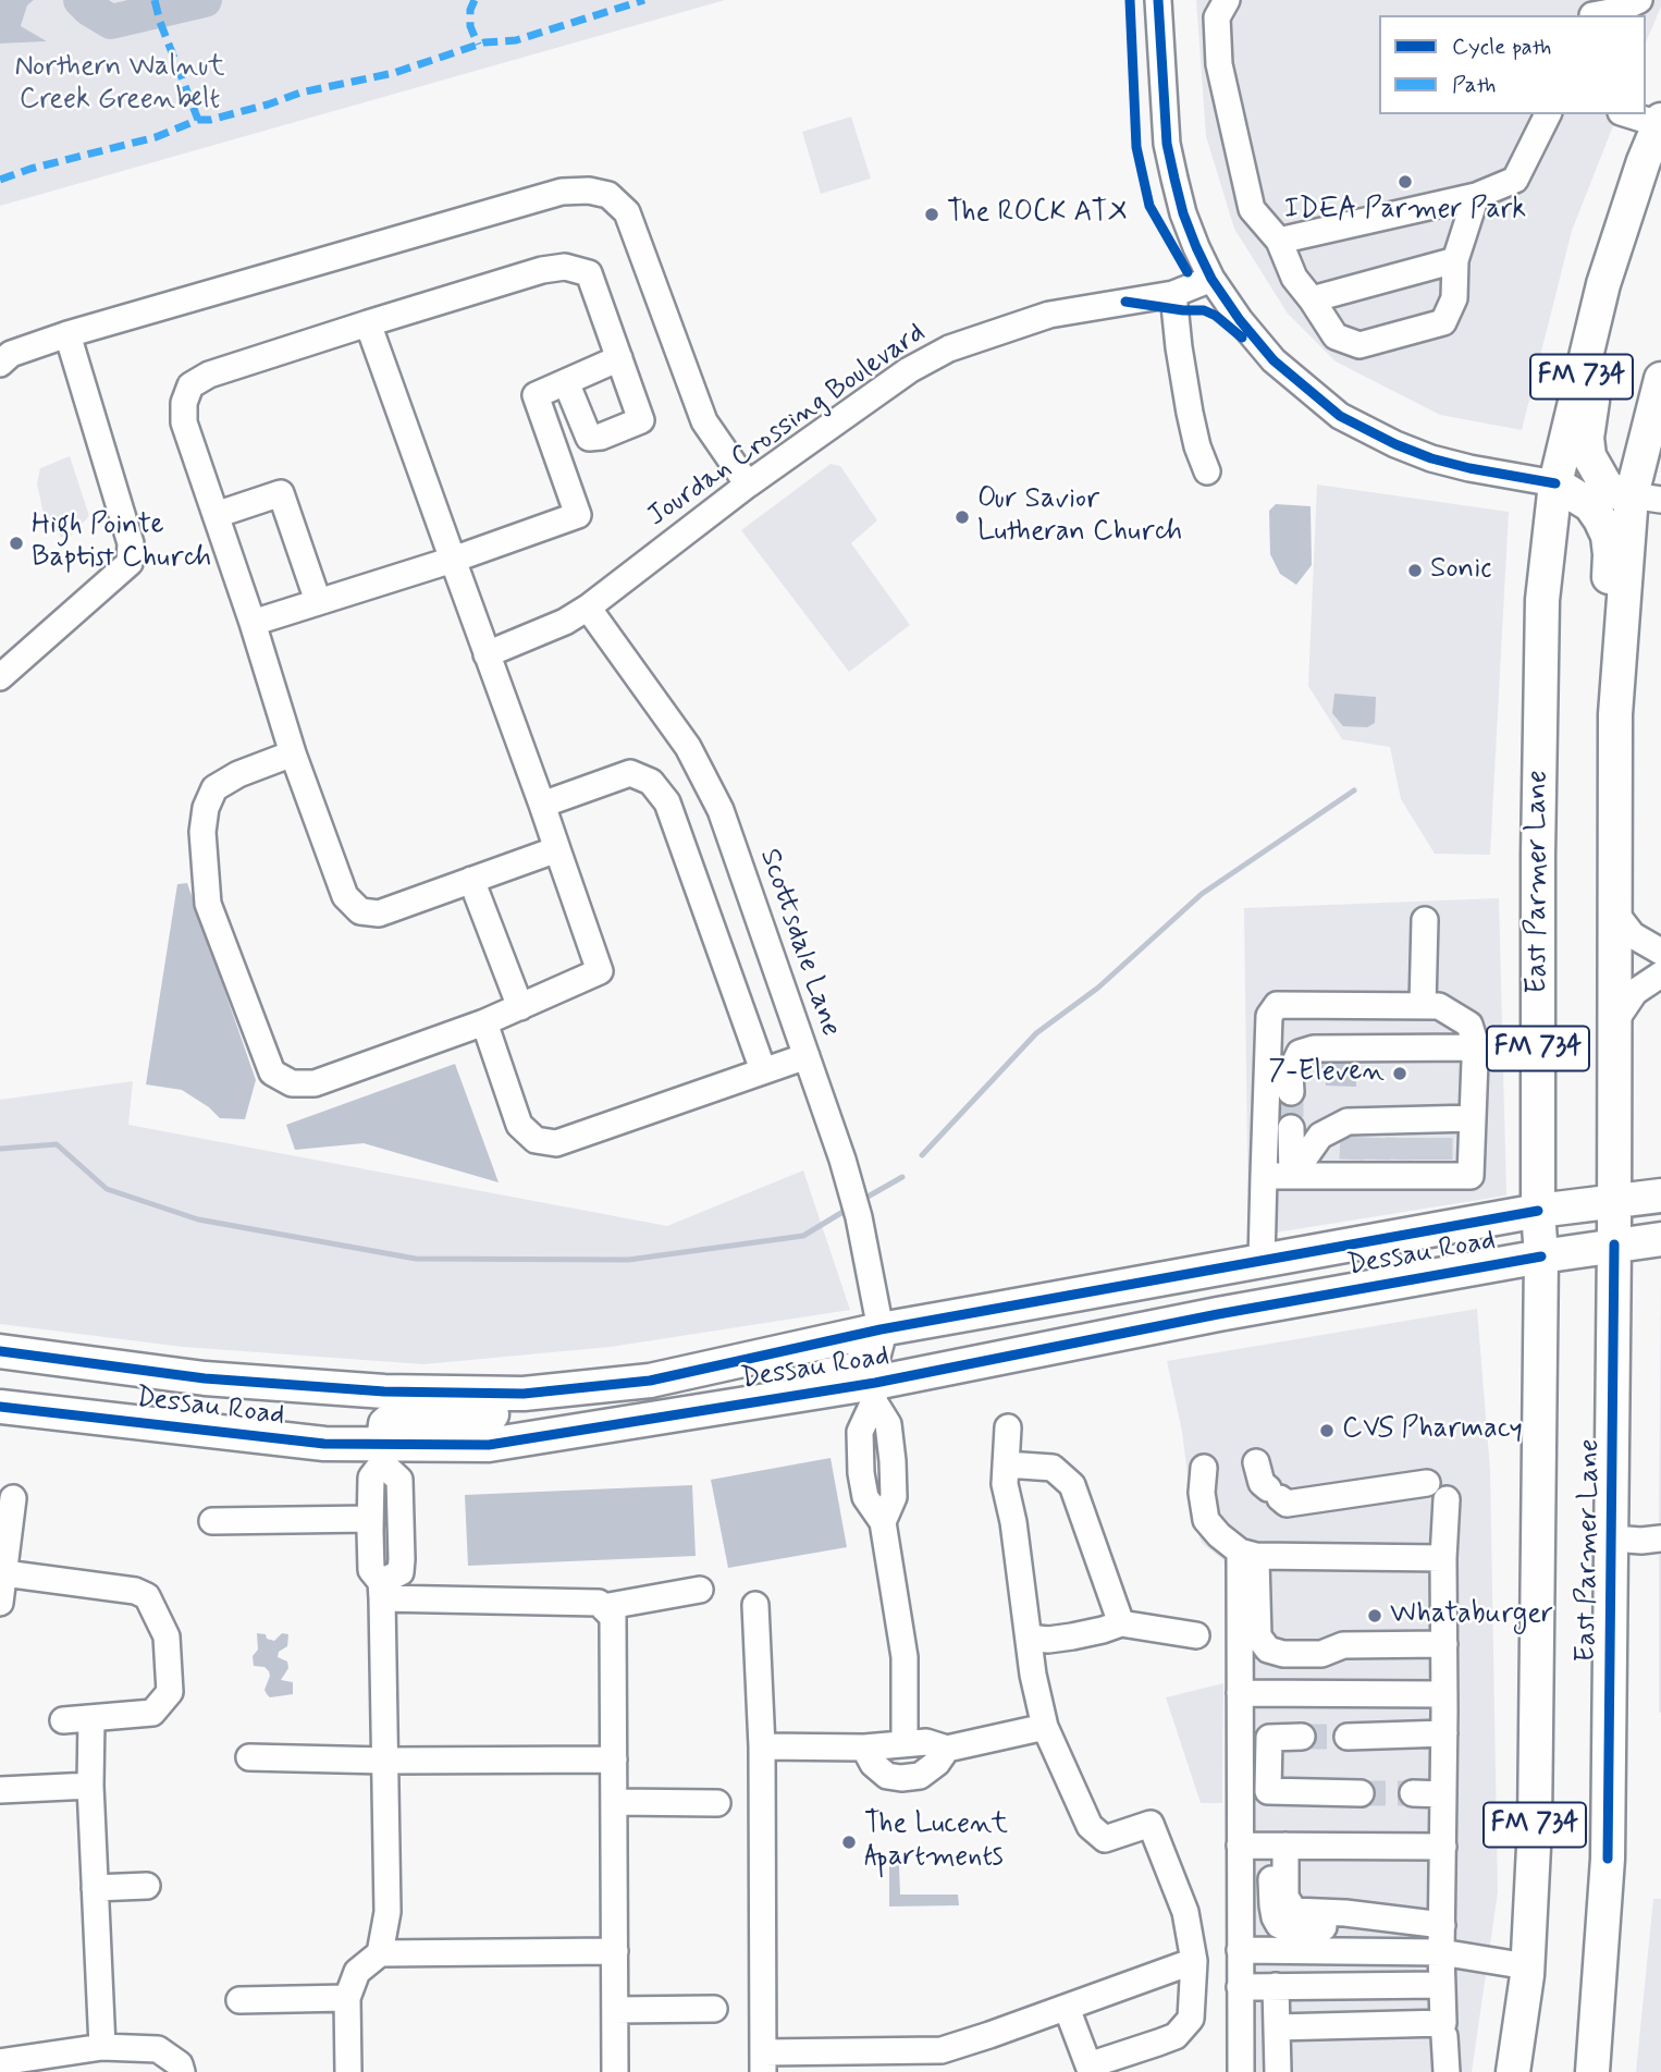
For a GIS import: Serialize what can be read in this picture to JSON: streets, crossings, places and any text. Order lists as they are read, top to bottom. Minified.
{"streets":{"main road":["FM 734","East Parmer Lane","Dessau Road"],"street":["Jourdan Crossing Boulevard","Scottsdale Lane"]},"crossings":[["Jourdan Crossing Boulevard","Scottsdale Lane"],["East Parmer Lane","Dessau Road"],["Scottsdale Lane","Dessau Road"]],"parks":["Northern Walnut Creek Greenbelt"],"places":["IDEA Parmer Park","The ROCK ATX","Our Savior Lutheran Church","High Pointe Baptist Church","Sonic","7-Eleven","CVS Pharmacy","Whataburger","The Lucent Apartments"],"legend":["Cycle path","Path"]}
